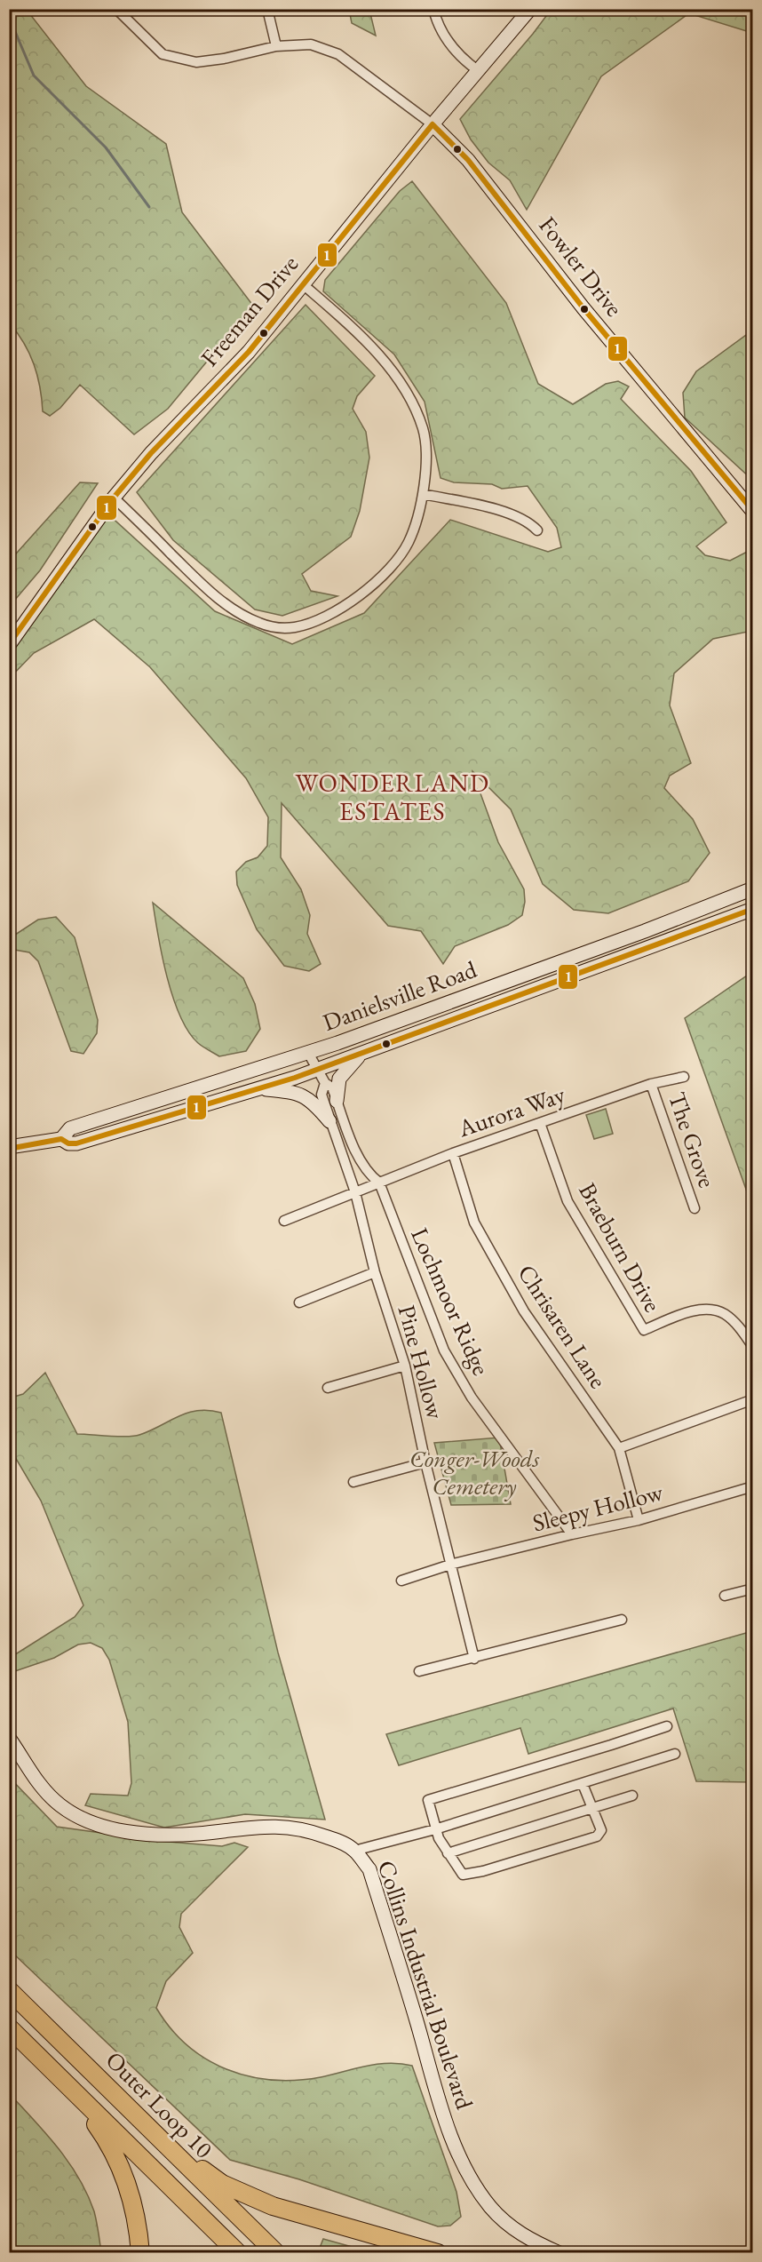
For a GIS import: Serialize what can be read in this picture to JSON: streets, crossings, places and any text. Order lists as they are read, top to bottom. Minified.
{"streets":{"highway":["Outer Loop 10"],"street":["Fowler Drive","Freeman Drive","Danielsville Road","Aurora Way","The Grove","Braeburn Drive","Lochmoor Ridge","Chrisaren Lane","Pine Hollow","Sleepy Hollow","Collins Industrial Boulevard"]},"crossings":[["Fowler Drive","Freeman Drive"],["Aurora Way","The Grove"],["Aurora Way","Braeburn Drive"],["Aurora Way","Lochmoor Ridge"],["Aurora Way","Chrisaren Lane"],["Aurora Way","Pine Hollow"],["Lochmoor Ridge","Sleepy Hollow"],["Chrisaren Lane","Sleepy Hollow"],["Pine Hollow","Sleepy Hollow"]],"districts":["WONDERLAND ESTATES"],"parks":["Conger-Woods Cemetery"],"lines":["transit line 1"]}
